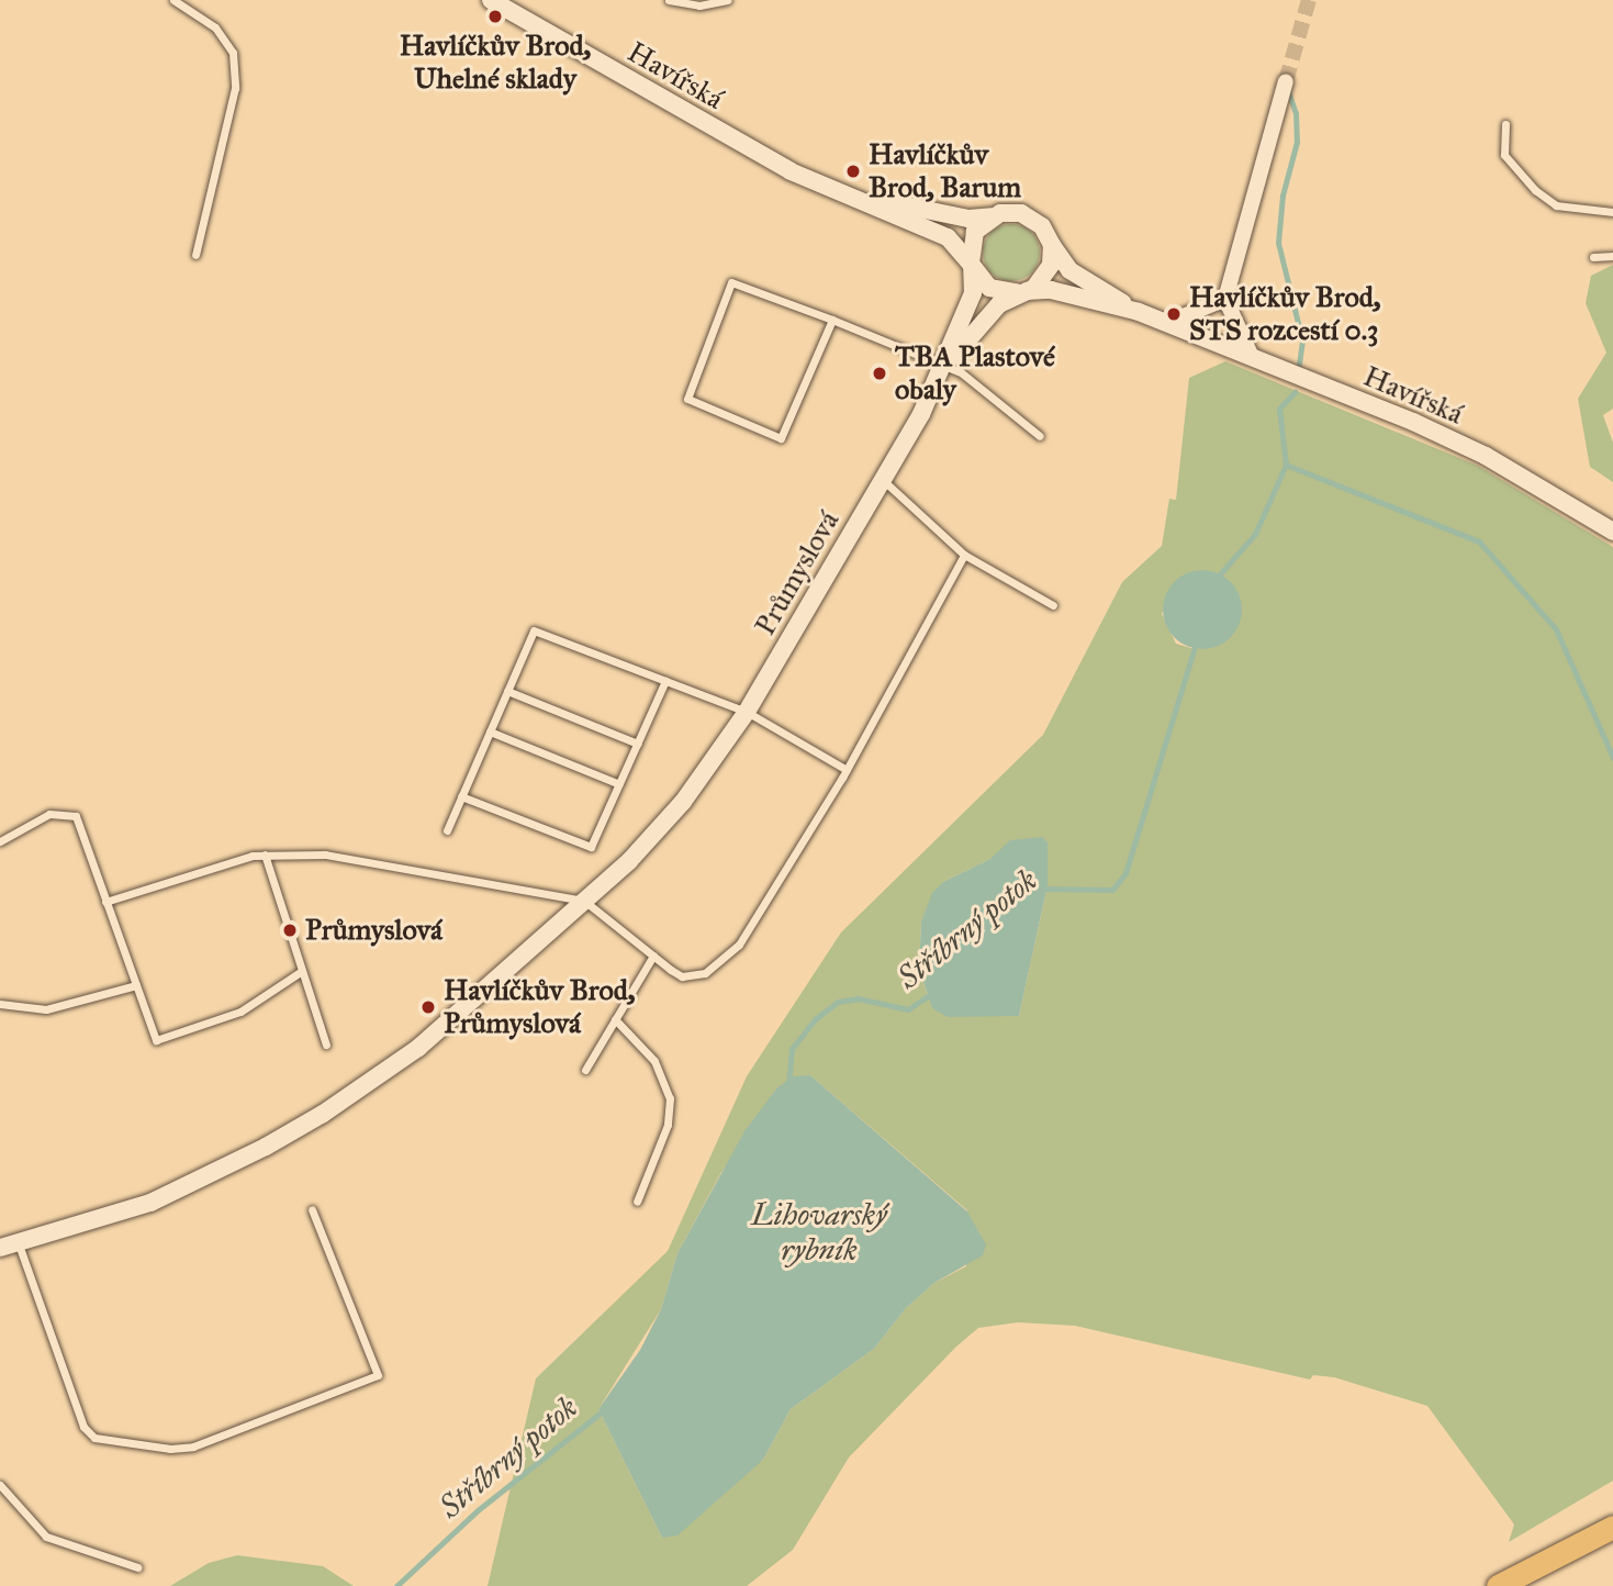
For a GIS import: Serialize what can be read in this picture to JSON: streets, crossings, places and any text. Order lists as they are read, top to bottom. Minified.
{"streets":{"street":["Havířská","Průmyslová"]},"crossings":[["Havířská","Průmyslová"]],"water":["Stříbrný potok","Lihovarský rybník"],"places":["Havlíčkův Brod, Uhelné sklady","Havlíčkův Brod, Barum","Havlíčkův Brod, STS rozcestí 0.3","TBA Plastové obaly","Průmyslová","Havlíčkův Brod, Průmyslová"]}
